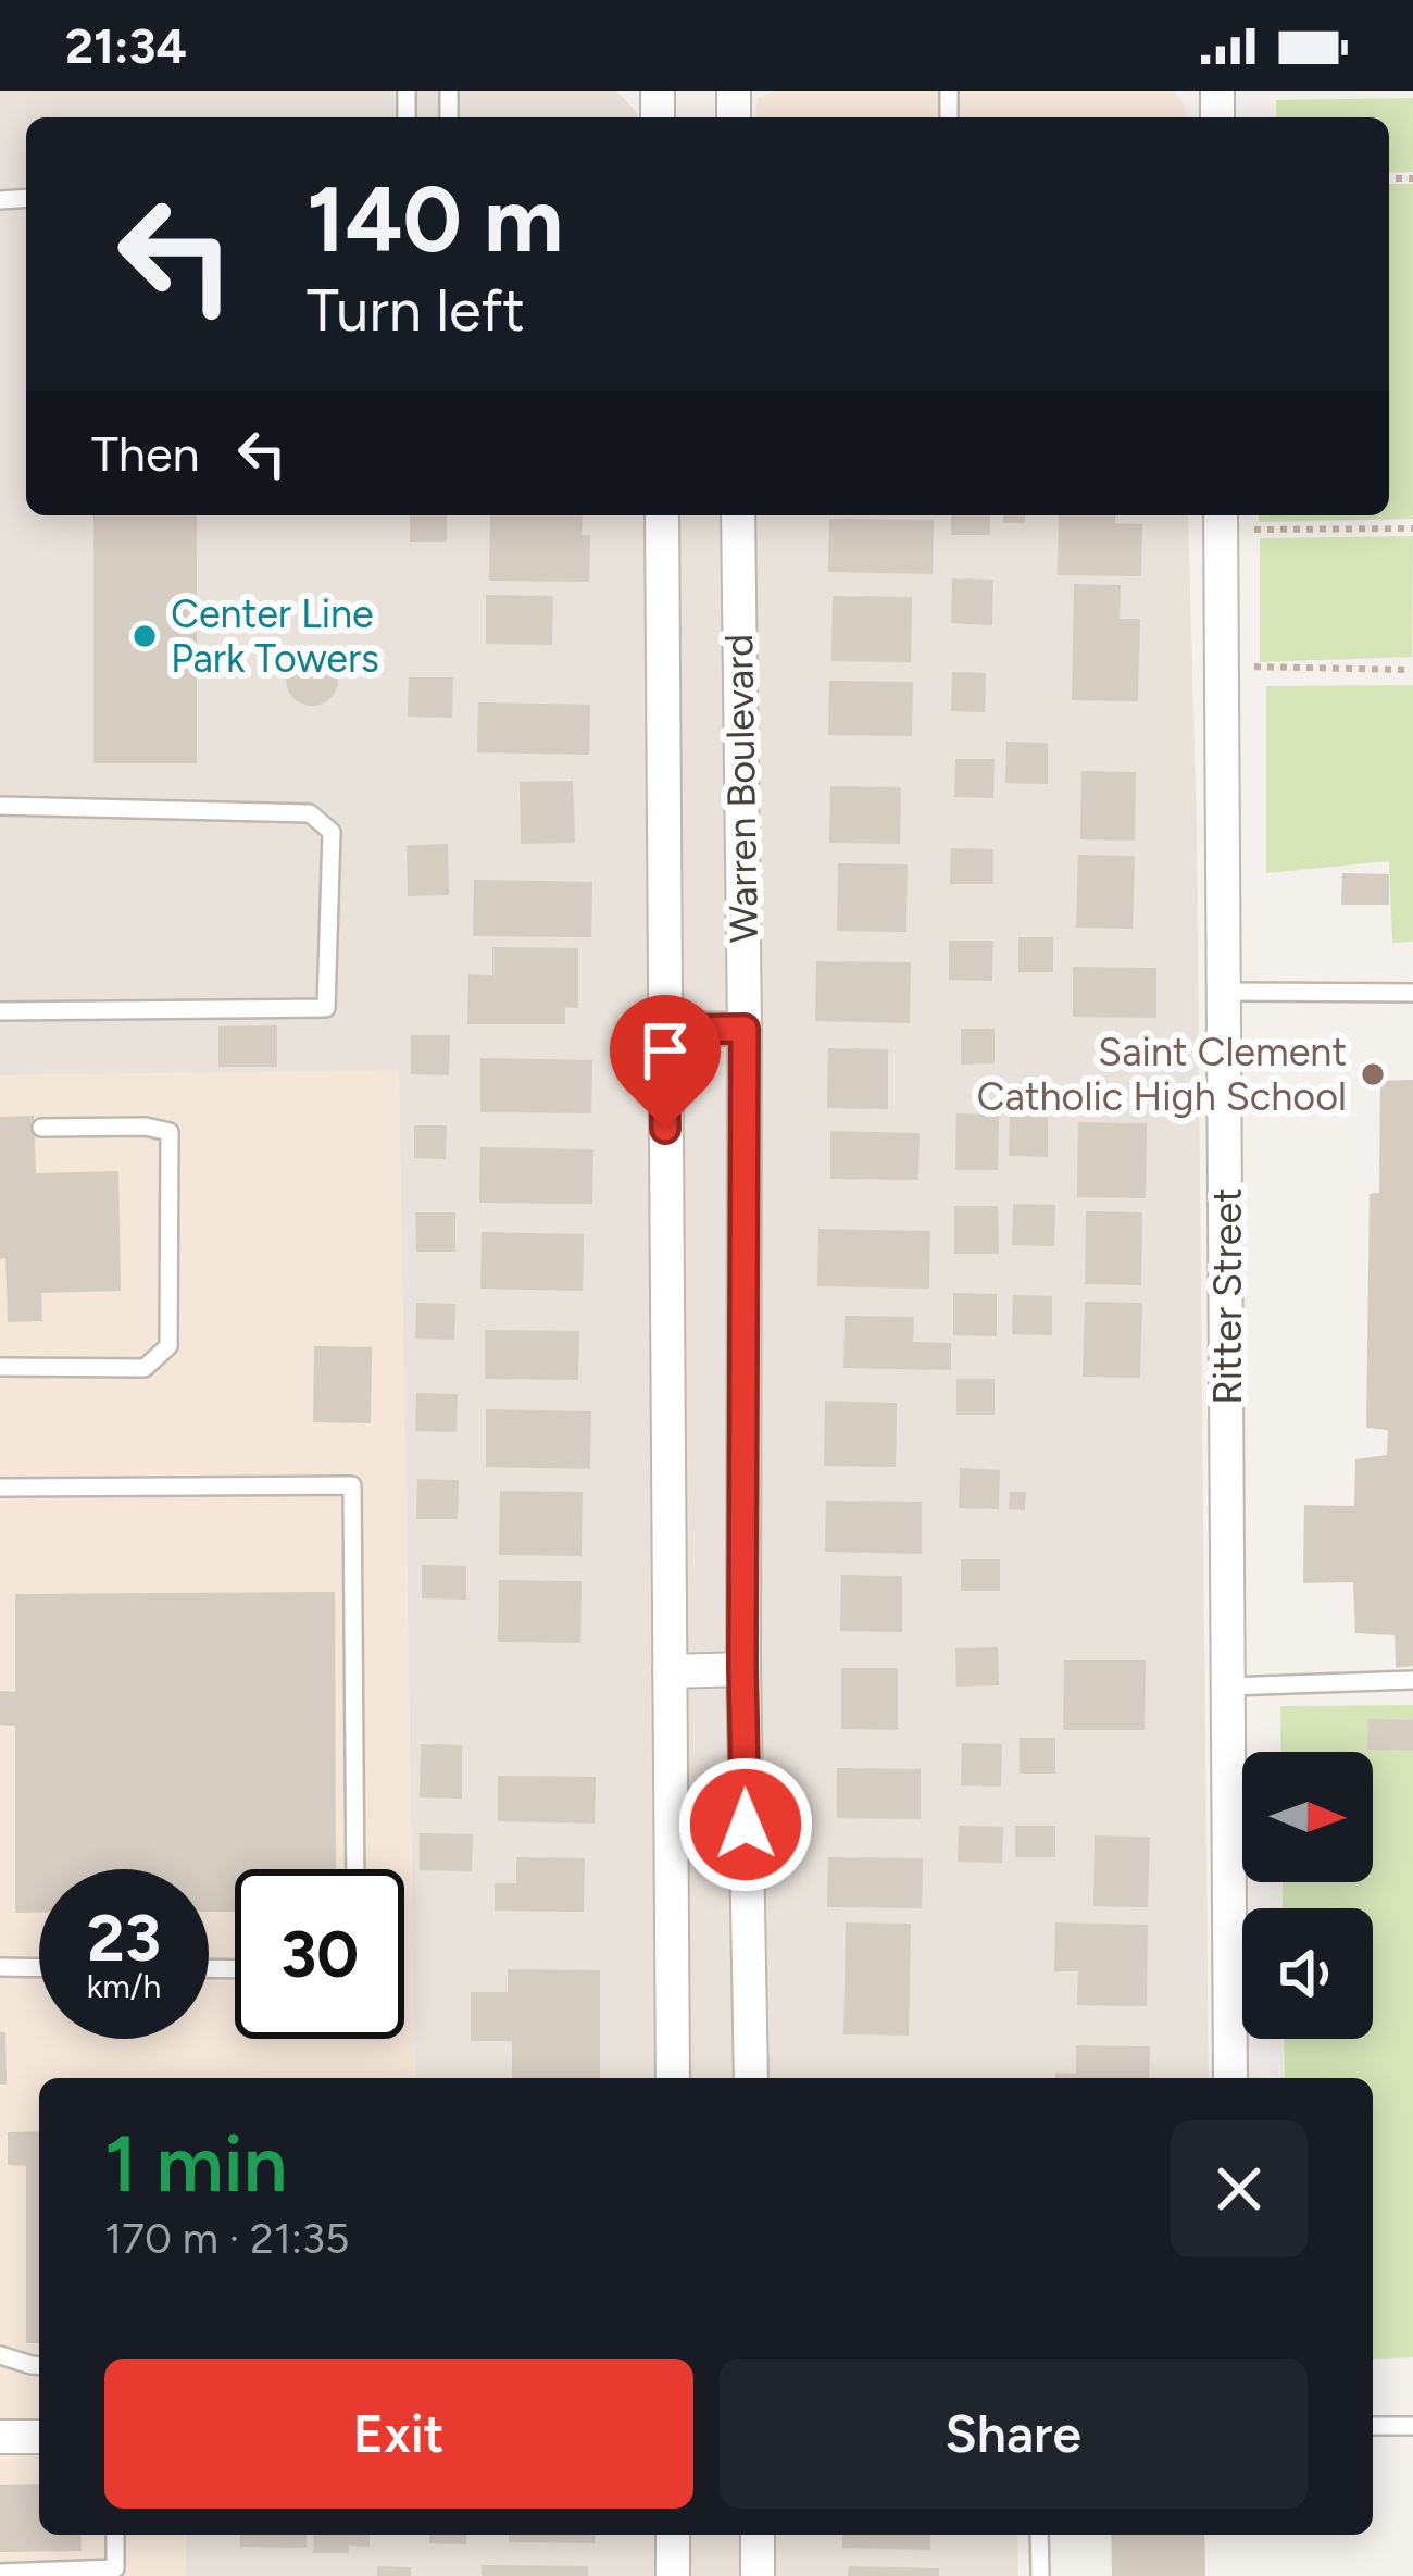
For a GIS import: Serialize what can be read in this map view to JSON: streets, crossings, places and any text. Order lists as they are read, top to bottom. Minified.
{"streets":{"street":["Warren Boulevard","Ritter Street"]},"places":["Center Line Park Towers","Saint Clement Catholic High School"],"north":"right","page":{"status":"21:34","turn":["140 m","Turn left"],"then":"Then","speed":"23 km/h","limit":"30","heading":["1 min","170 m · 21:35"],"buttons":["Exit","Share"]}}
